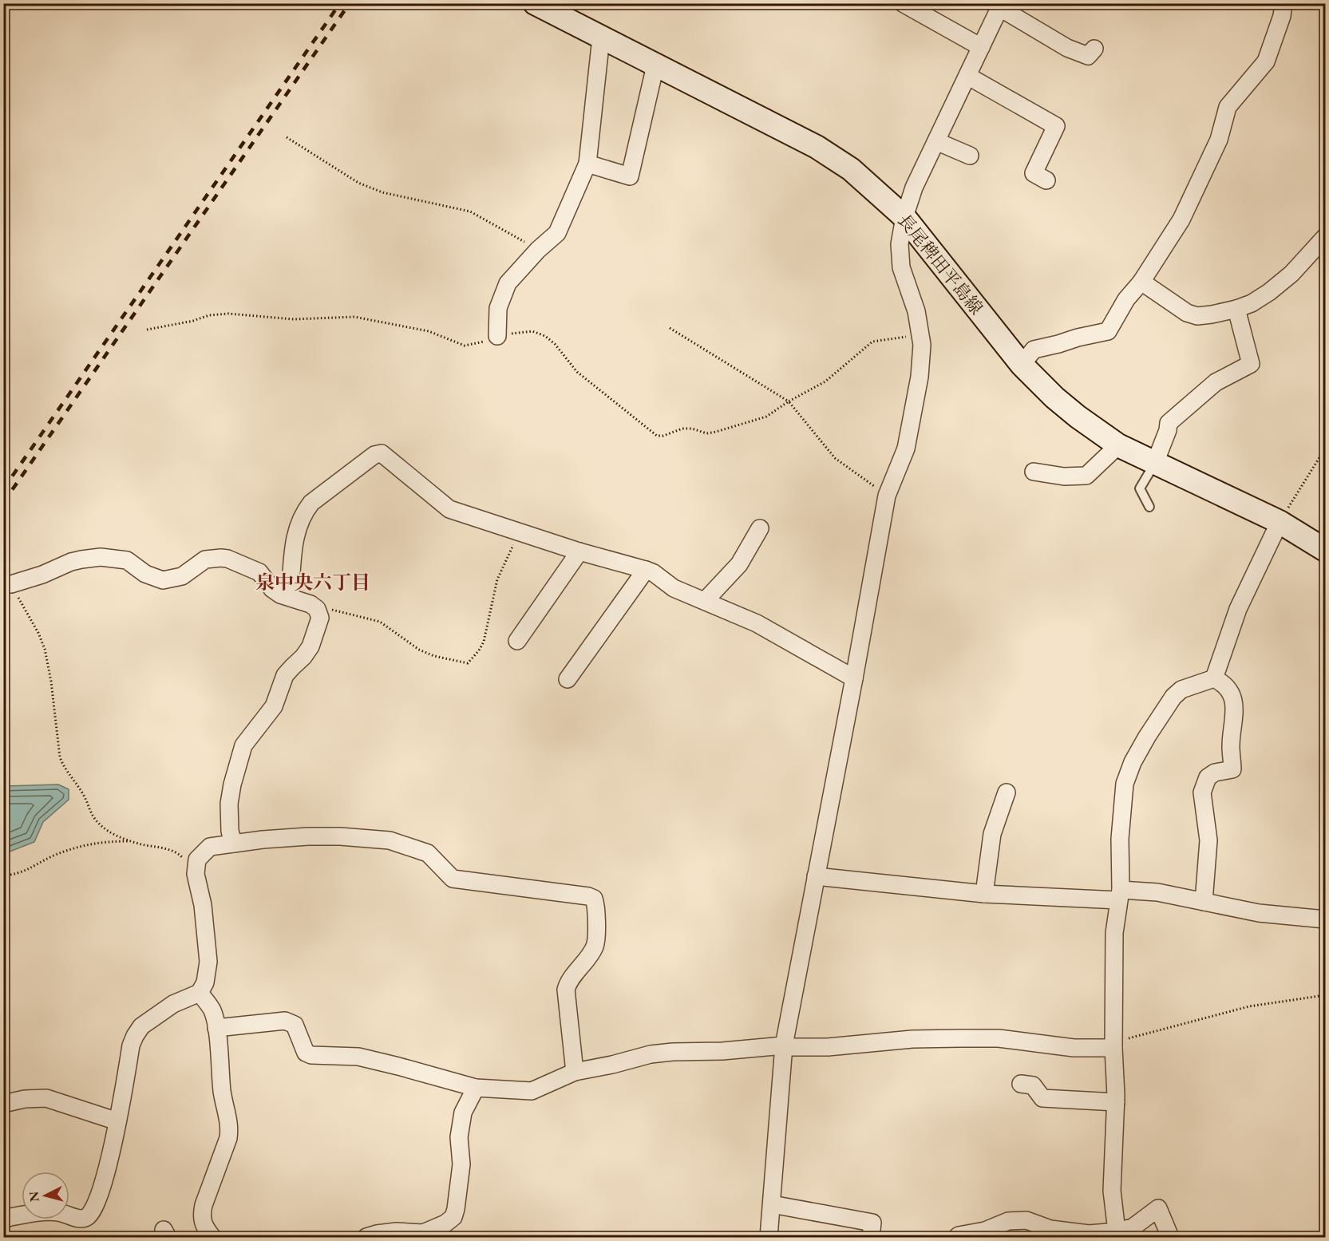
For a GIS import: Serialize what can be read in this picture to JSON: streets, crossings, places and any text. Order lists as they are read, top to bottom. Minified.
{"streets":{"main road":["長尾稗田平島線"]},"districts":["泉中央六丁目"],"north":"left"}
